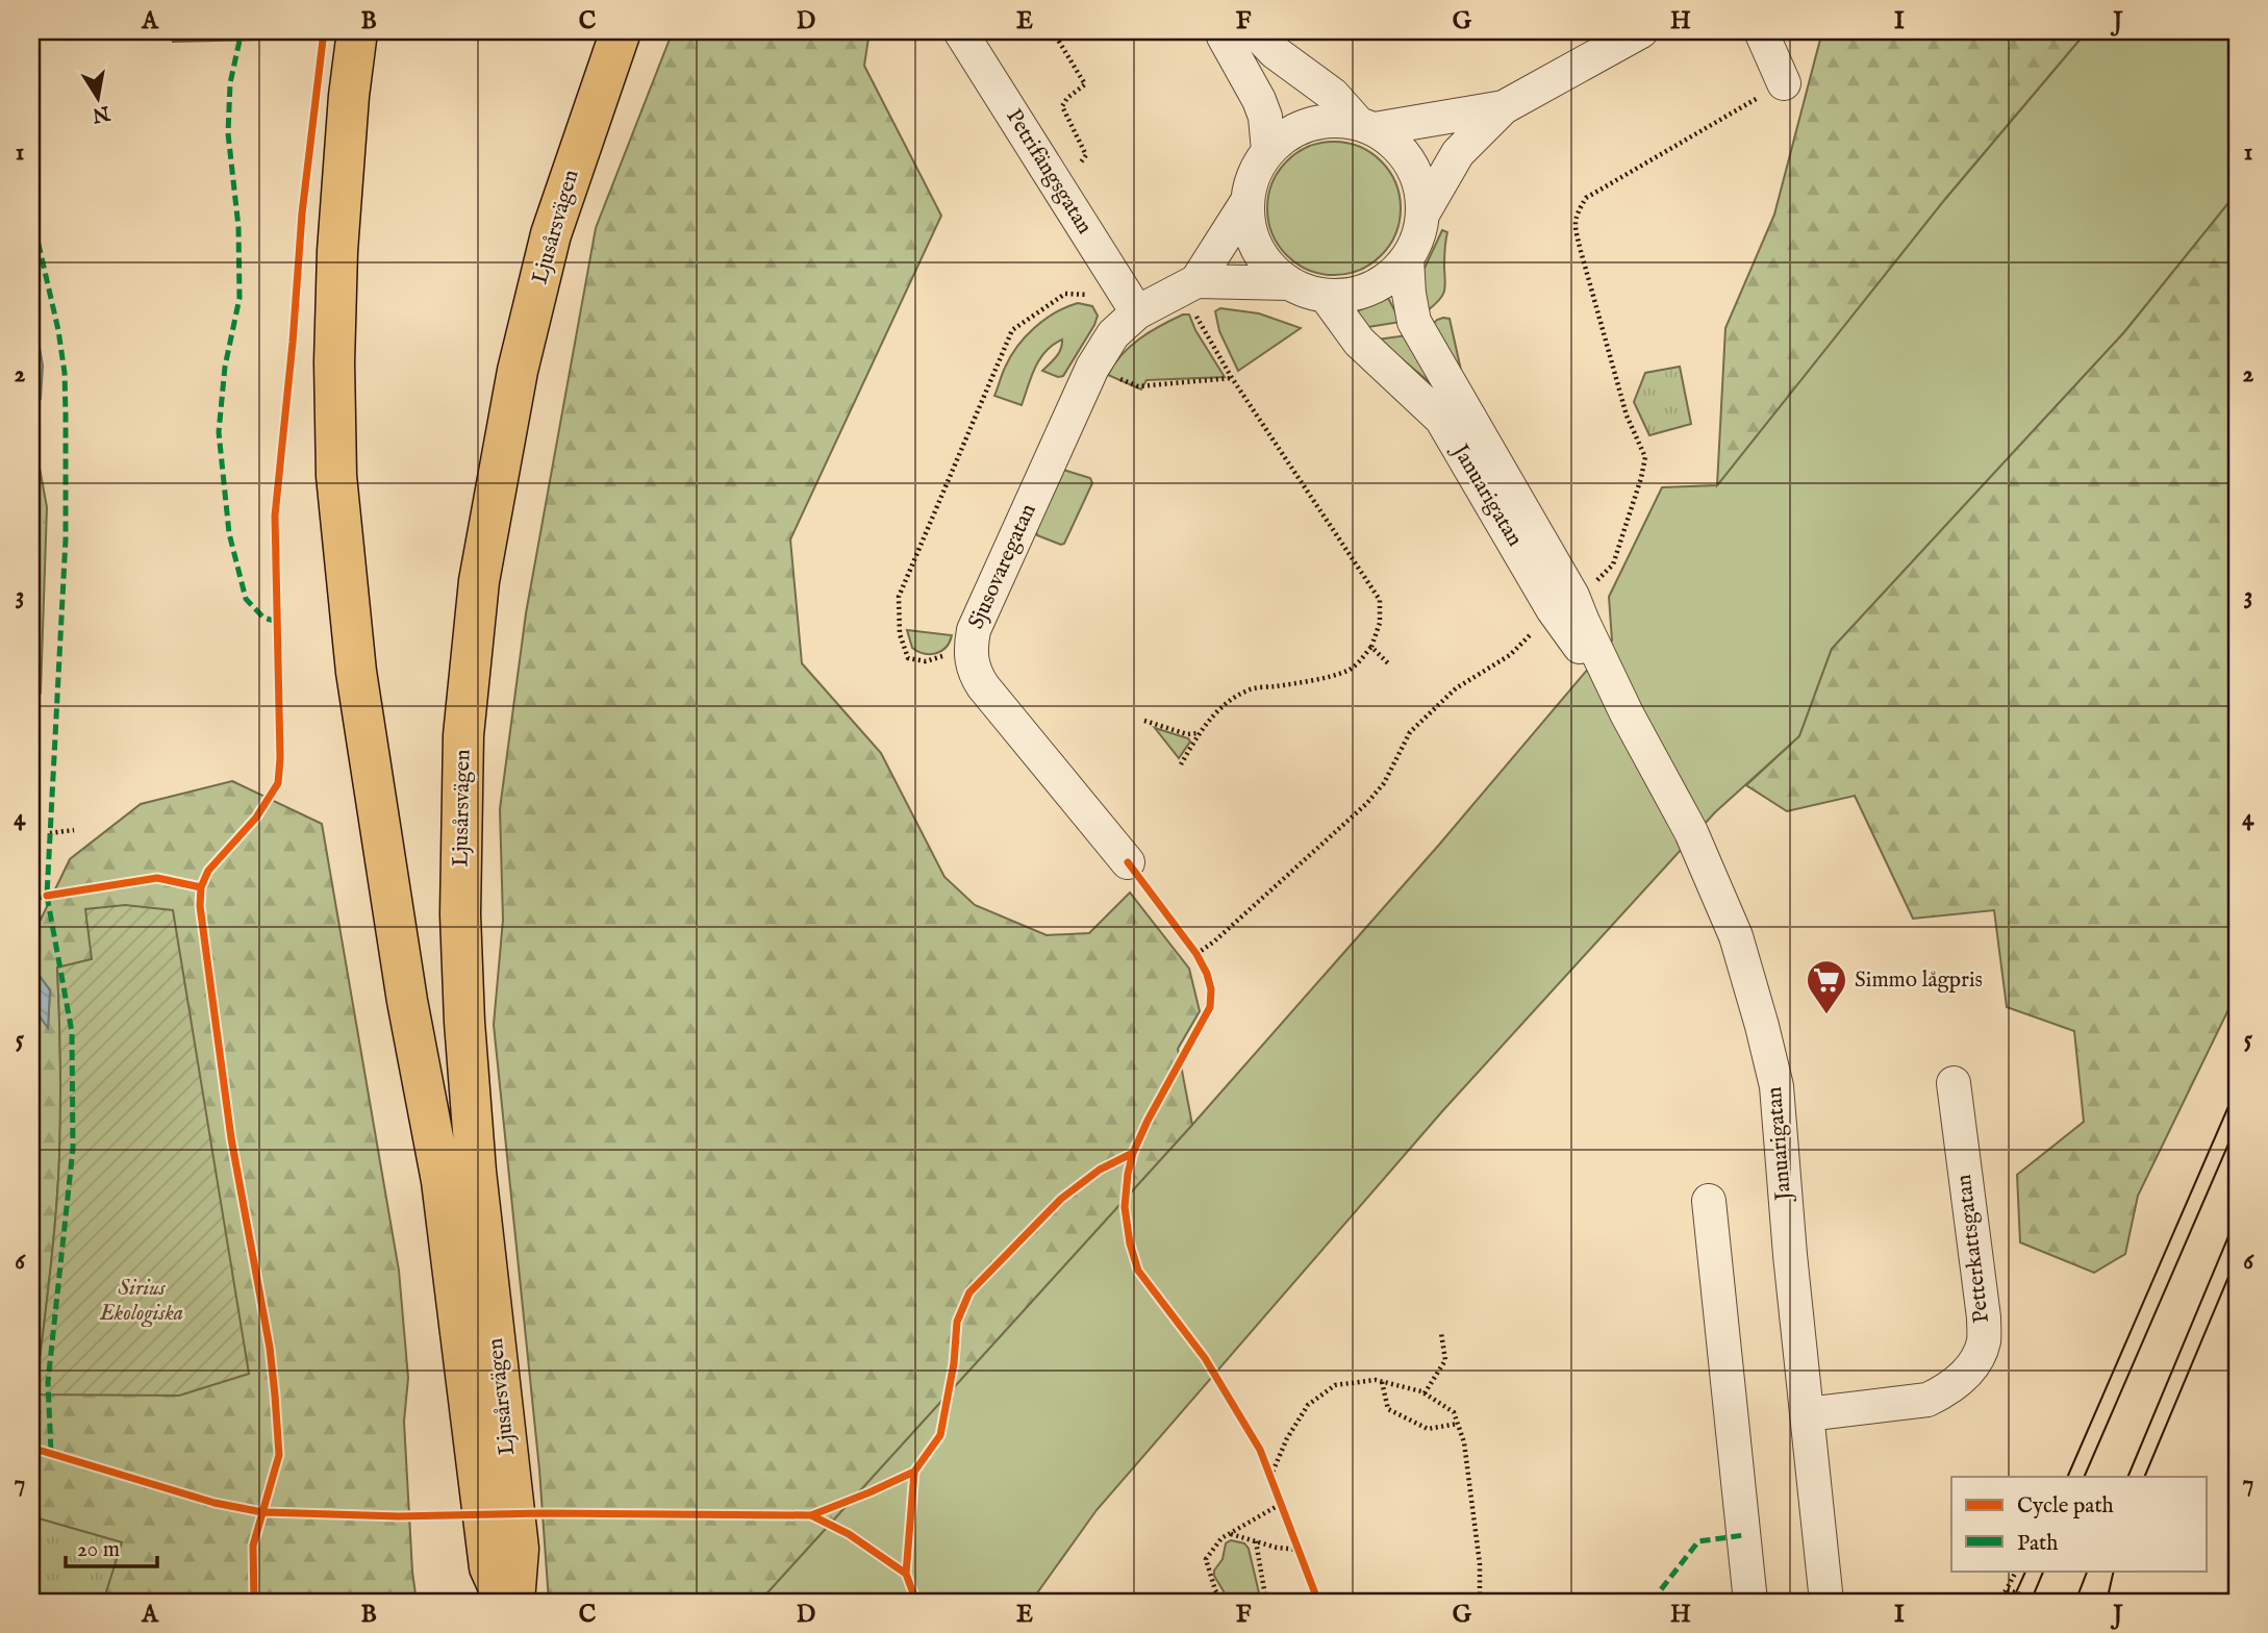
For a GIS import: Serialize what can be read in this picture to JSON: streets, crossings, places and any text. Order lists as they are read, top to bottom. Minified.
{"streets":{"main road":["Ljusårsvägen"],"street":["Petrifängsgatan","Januarigatan","Sjusovaregatan","Petterkattsgatan"]},"crossings":[["Petrifängsgatan","Sjusovaregatan"],["Januarigatan","Sjusovaregatan"],["Januarigatan","Petterkattsgatan"]],"parks":["Sirius Ekologiska"],"places":{"supermarket":["Simmo lågpris"]},"legend":["Cycle path","Path"],"scale_bar":"20 m","north":"bottom","grid":{"columns":["A","B","C","D","E","F","G","H","I","J"],"rows":["1","2","3","4","5","6","7"]}}
